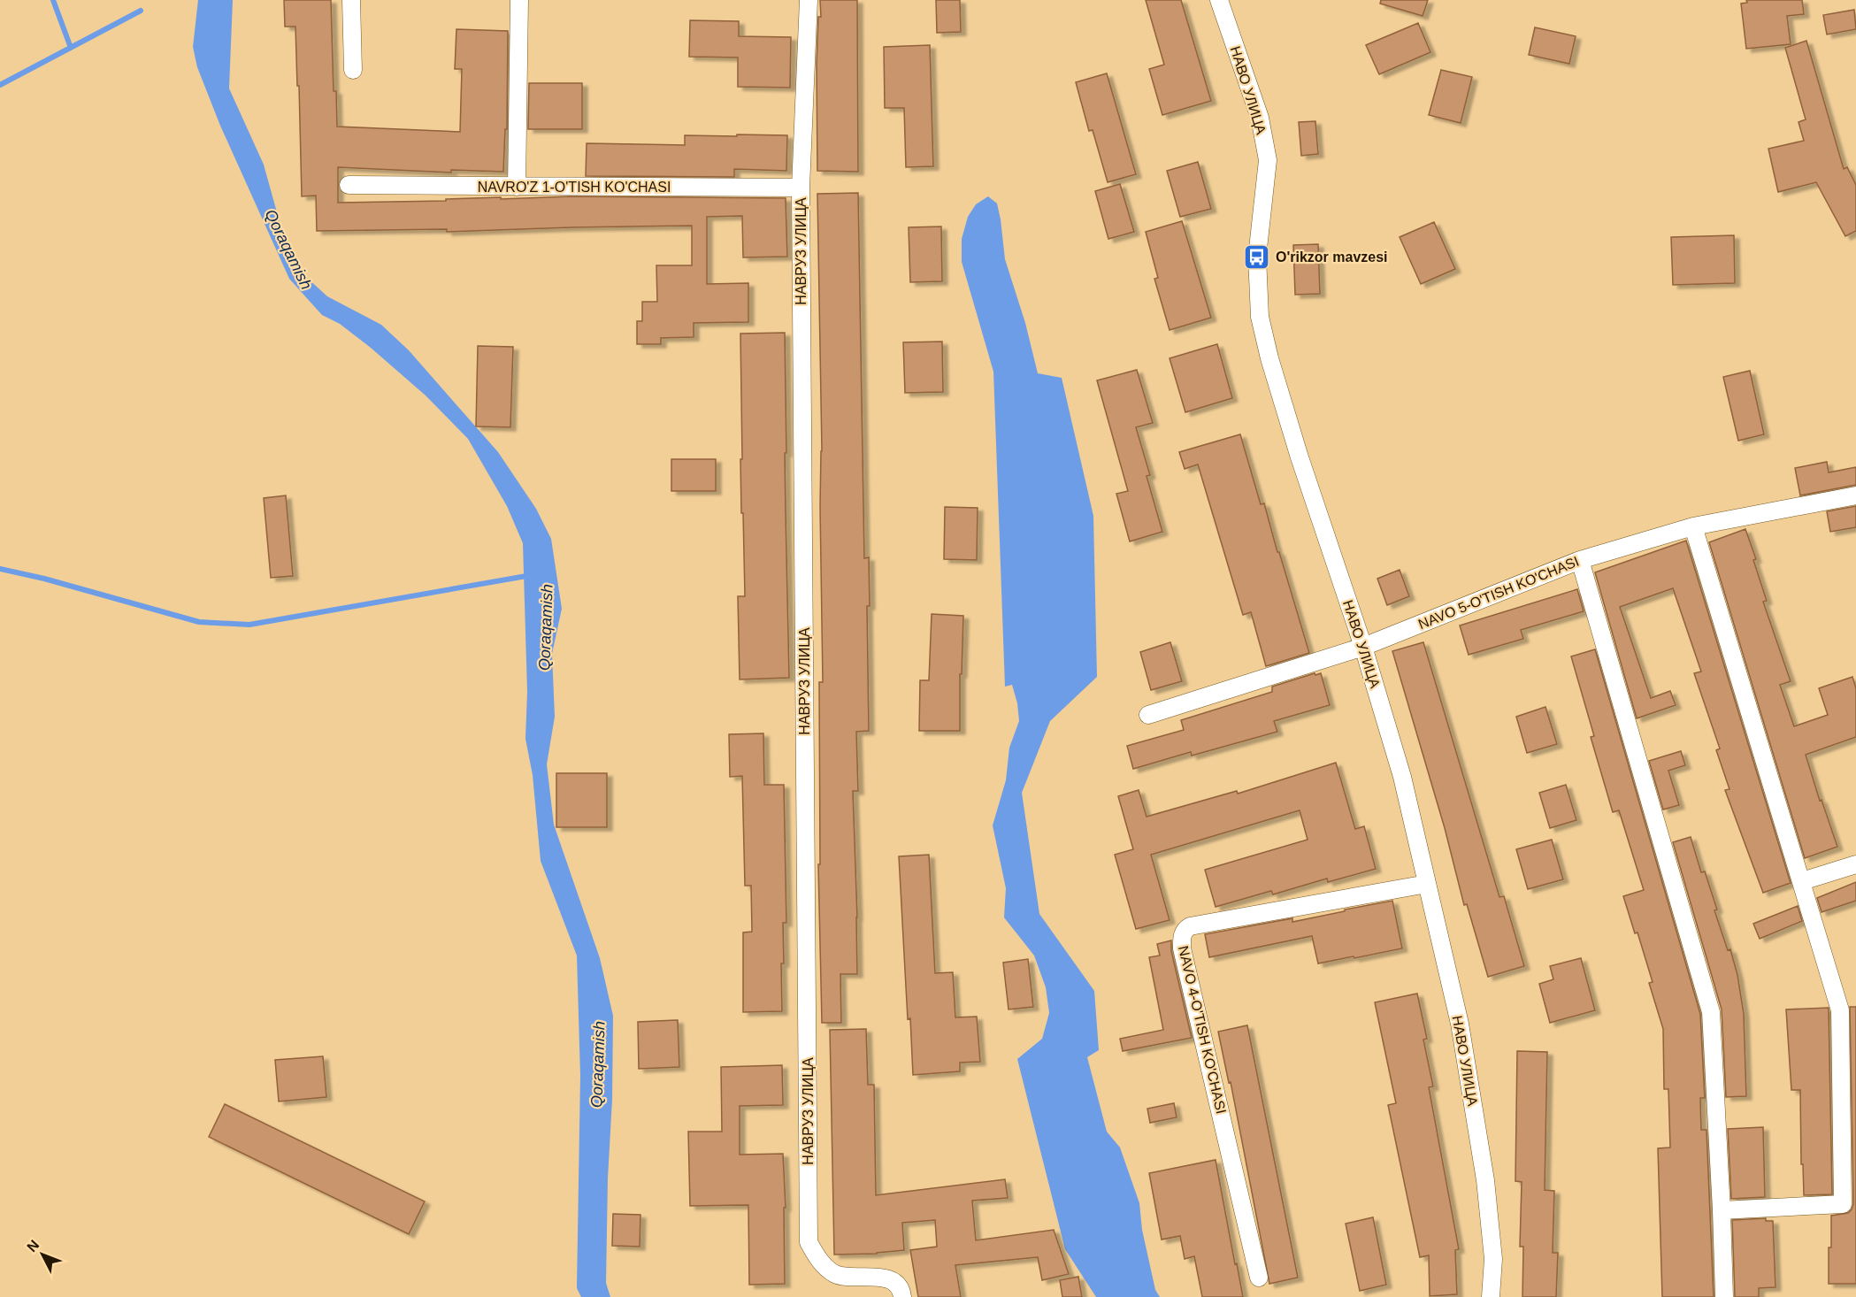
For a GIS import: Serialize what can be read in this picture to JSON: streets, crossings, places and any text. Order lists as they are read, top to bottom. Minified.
{"streets":{"street":["НАВО УЛИЦА","NAVRO'Z 1-O'TISH KO'CHASI","НАВРУЗ УЛИЦА","NAVO 5-O'TISH KO'CHASI","NAVO 4-O'TISH KO'CHASI"]},"crossings":[["НАВО УЛИЦА","NAVO 5-O'TISH KO'CHASI"],["НАВО УЛИЦА","NAVO 4-O'TISH KO'CHASI"],["NAVRO'Z 1-O'TISH KO'CHASI","НАВРУЗ УЛИЦА"]],"water":["Qoraqamish"],"places":{"bus stop":["O'rikzor mavzesi"]},"north":"top left"}
